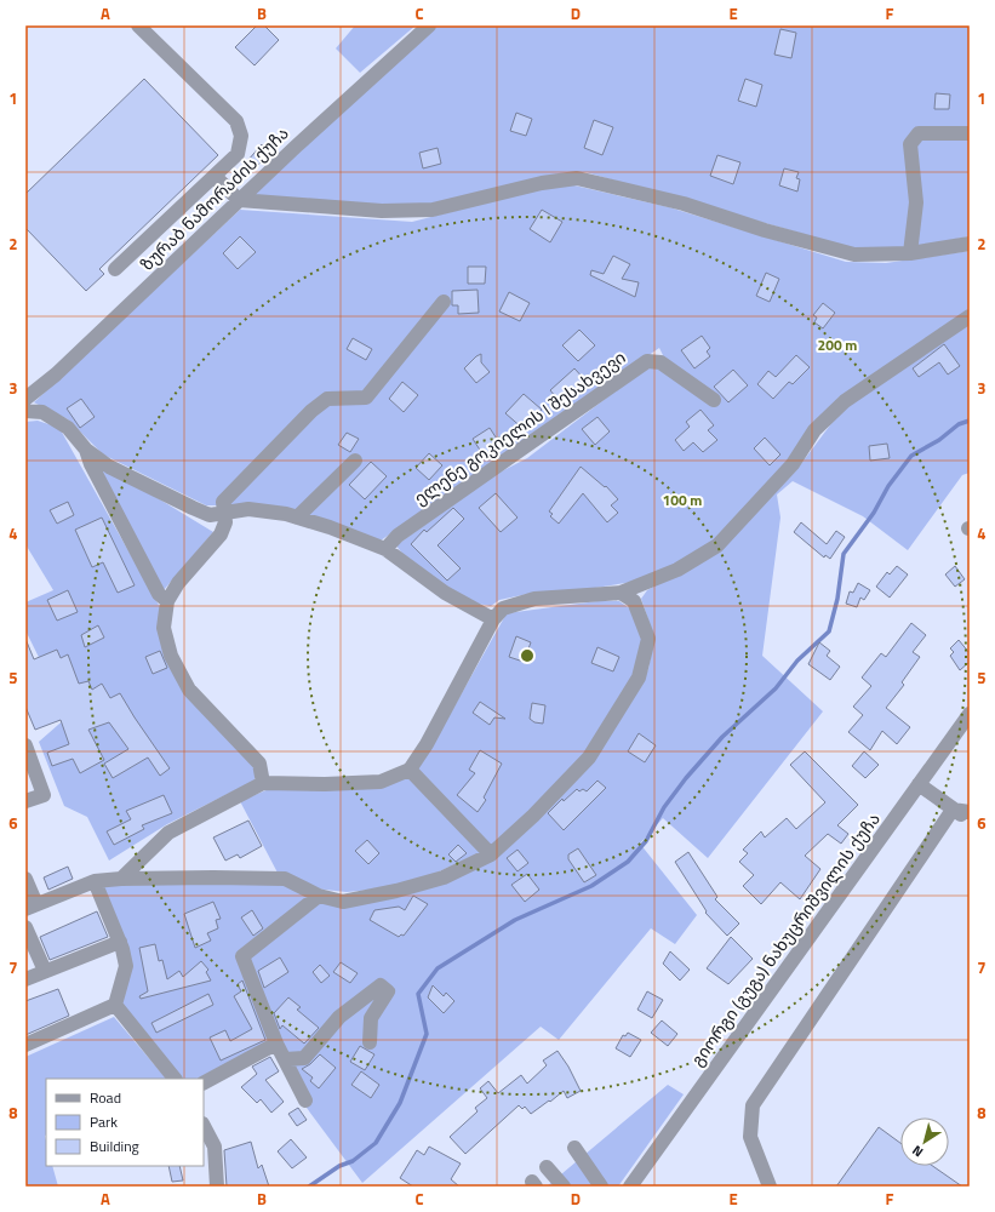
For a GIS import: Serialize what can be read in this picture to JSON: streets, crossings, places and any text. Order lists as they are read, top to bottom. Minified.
{"streets":{"street":["ზურაბ ნამორაძის ქუჩა","ელენე გოკიელის I შესახვევი","გიორგი (გუგა) ნახუცრიშვილის ქუჩა"]},"legend":["Road","Park","Building"],"north":"bottom left","grid":{"columns":["A","B","C","D","E","F"],"rows":["1","2","3","4","5","6","7","8"]},"rings":["200 m","100 m"]}
